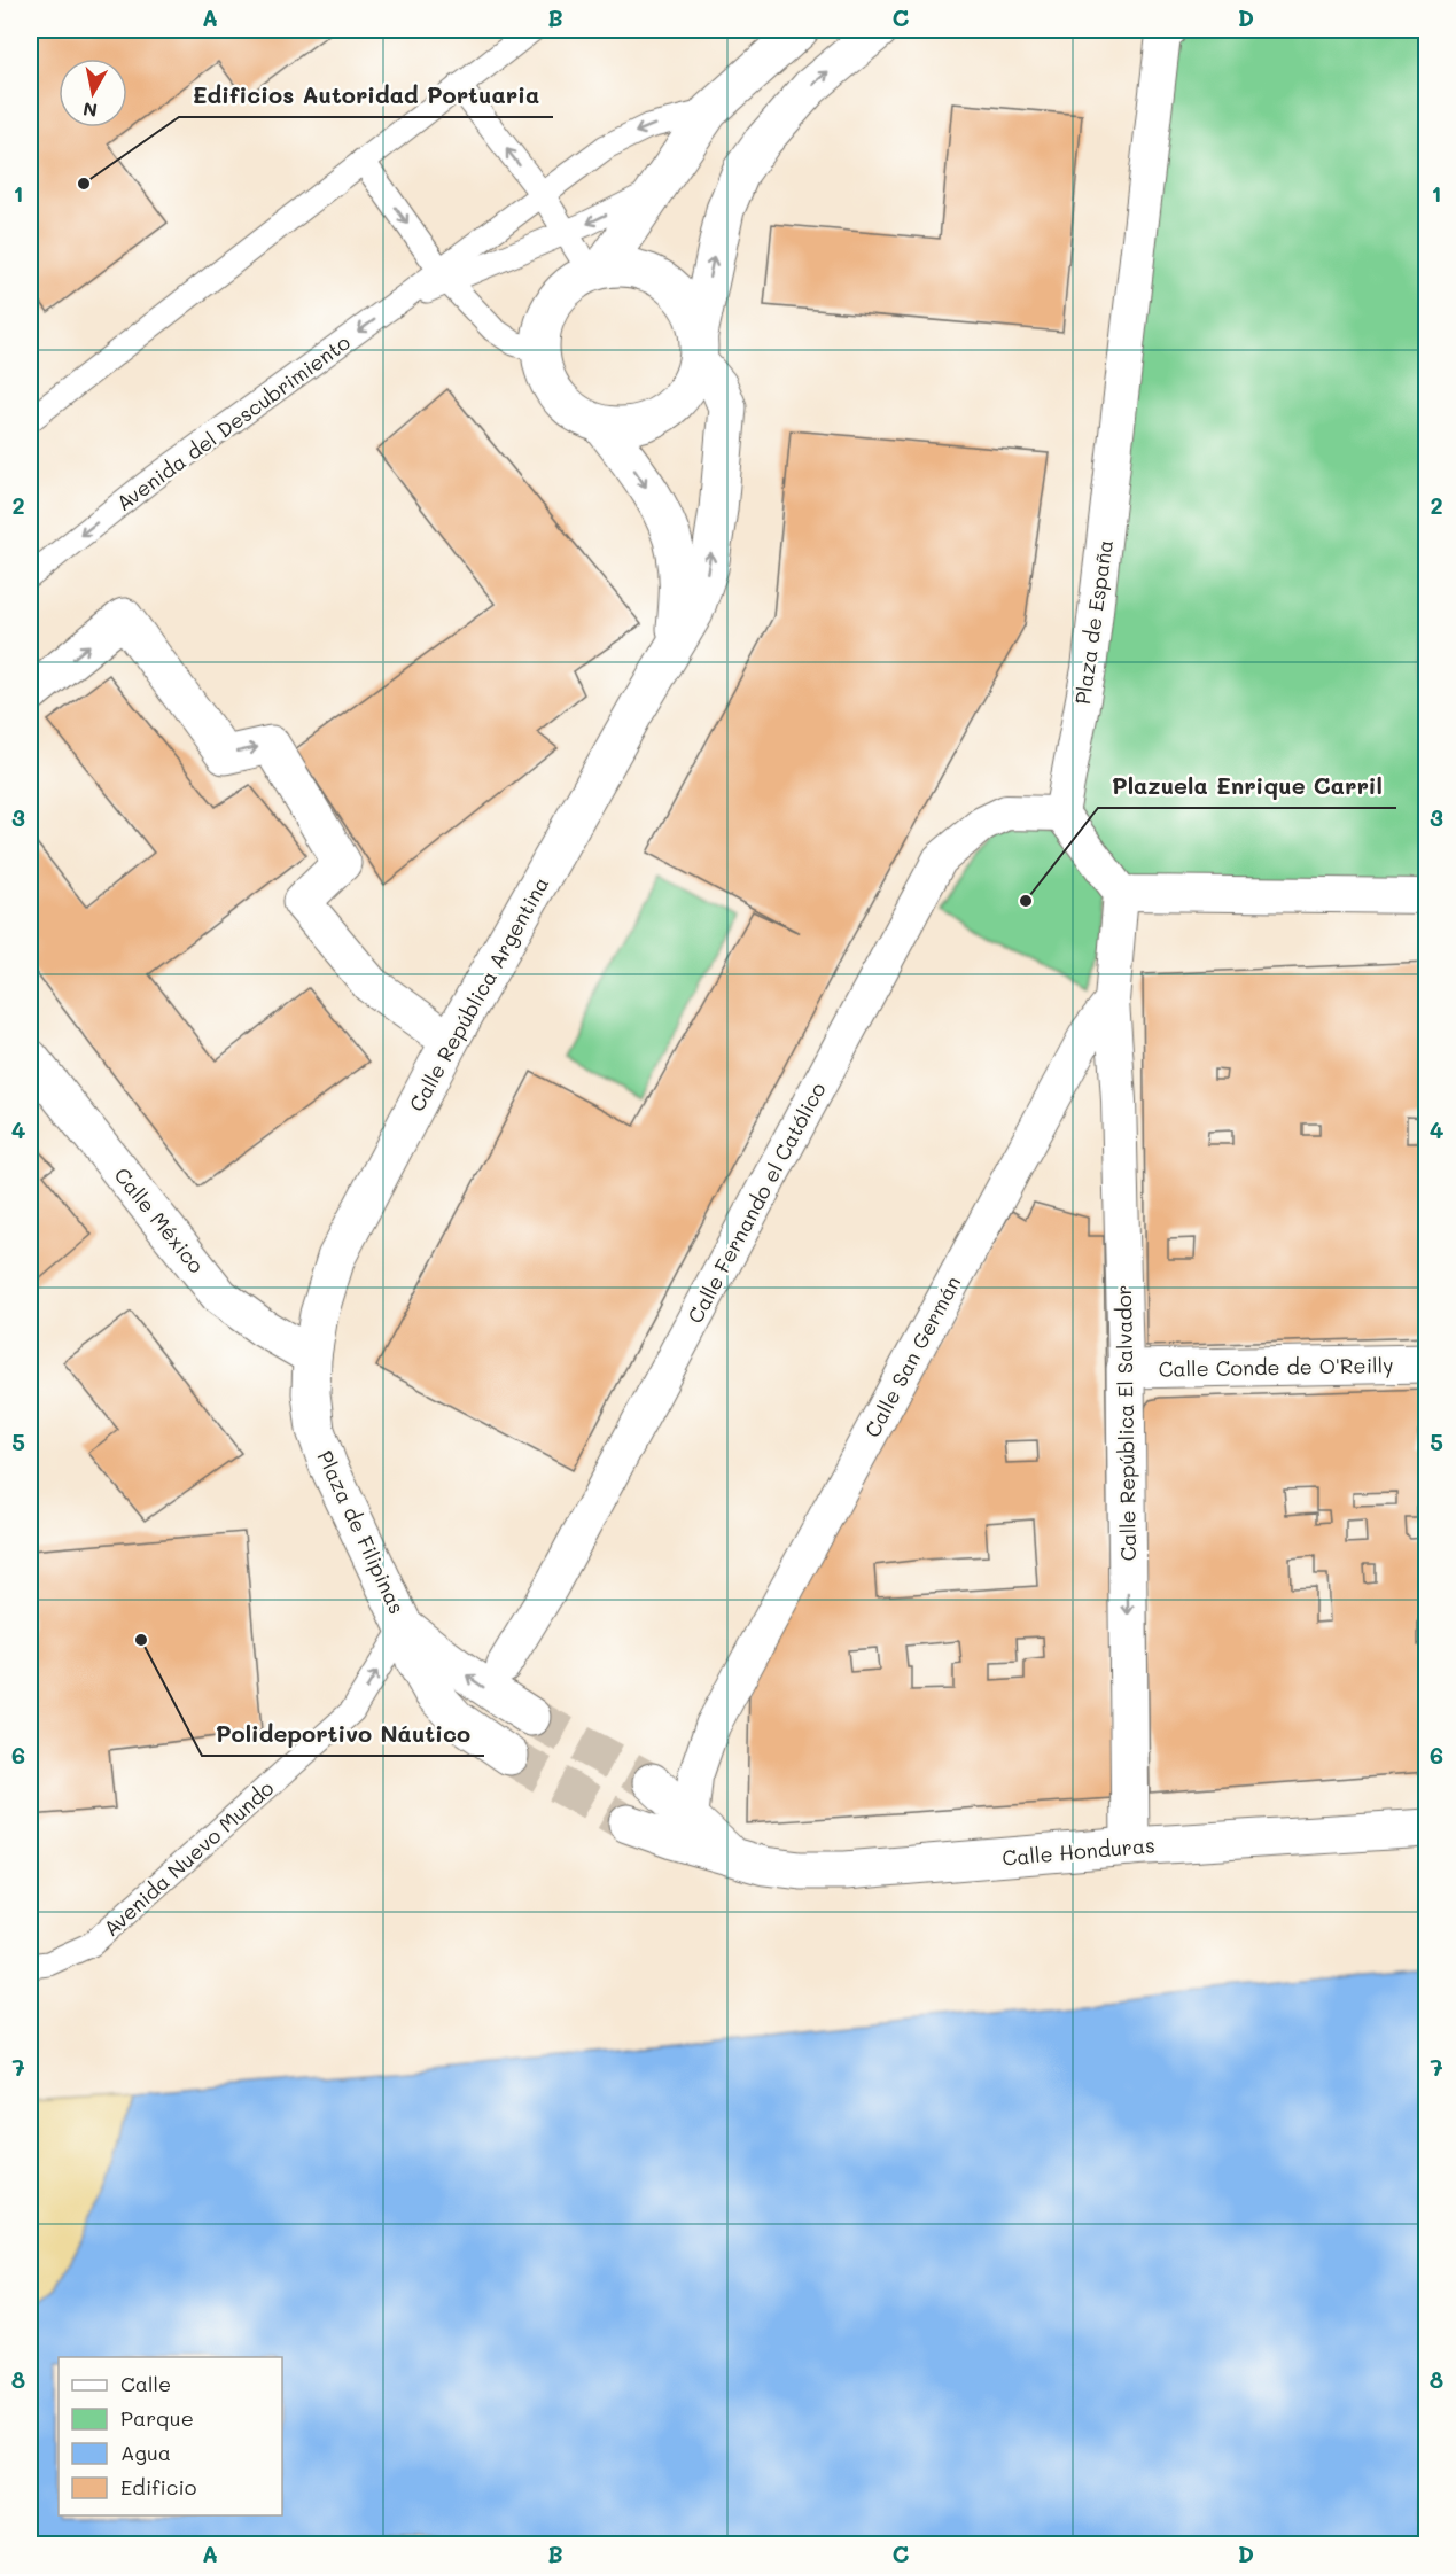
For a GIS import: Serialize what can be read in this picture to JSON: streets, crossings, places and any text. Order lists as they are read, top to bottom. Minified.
{"streets":{"street":["Plaza de España","Calle República Argentina","Calle Fernando el Católico","Calle México","Calle San Germán","Calle Conde de O'Reilly","Calle República El Salvador","Plaza de Filipinas","Calle Honduras"],"lane":["Avenida del Descubrimiento","Avenida Nuevo Mundo"]},"crossings":[["Plaza de España","Calle Fernando el Católico"],["Calle República Argentina","Calle México"],["Calle República Argentina","Plaza de Filipinas"],["Calle México","Plaza de Filipinas"],["Calle San Germán","Calle República El Salvador"],["Calle Conde de O'Reilly","Calle República El Salvador"],["Calle República El Salvador","Calle Honduras"],["Plaza de Filipinas","Avenida Nuevo Mundo"]],"one_way":["Calle República El Salvador","Avenida Nuevo Mundo"],"places":["Edificios Autoridad Portuaria","Plazuela Enrique Carril","Polideportivo Náutico"],"legend":["Calle","Parque","Agua","Edificio"],"north":"bottom","grid":{"columns":["A","B","C","D"],"rows":["1","2","3","4","5","6","7","8"]}}
